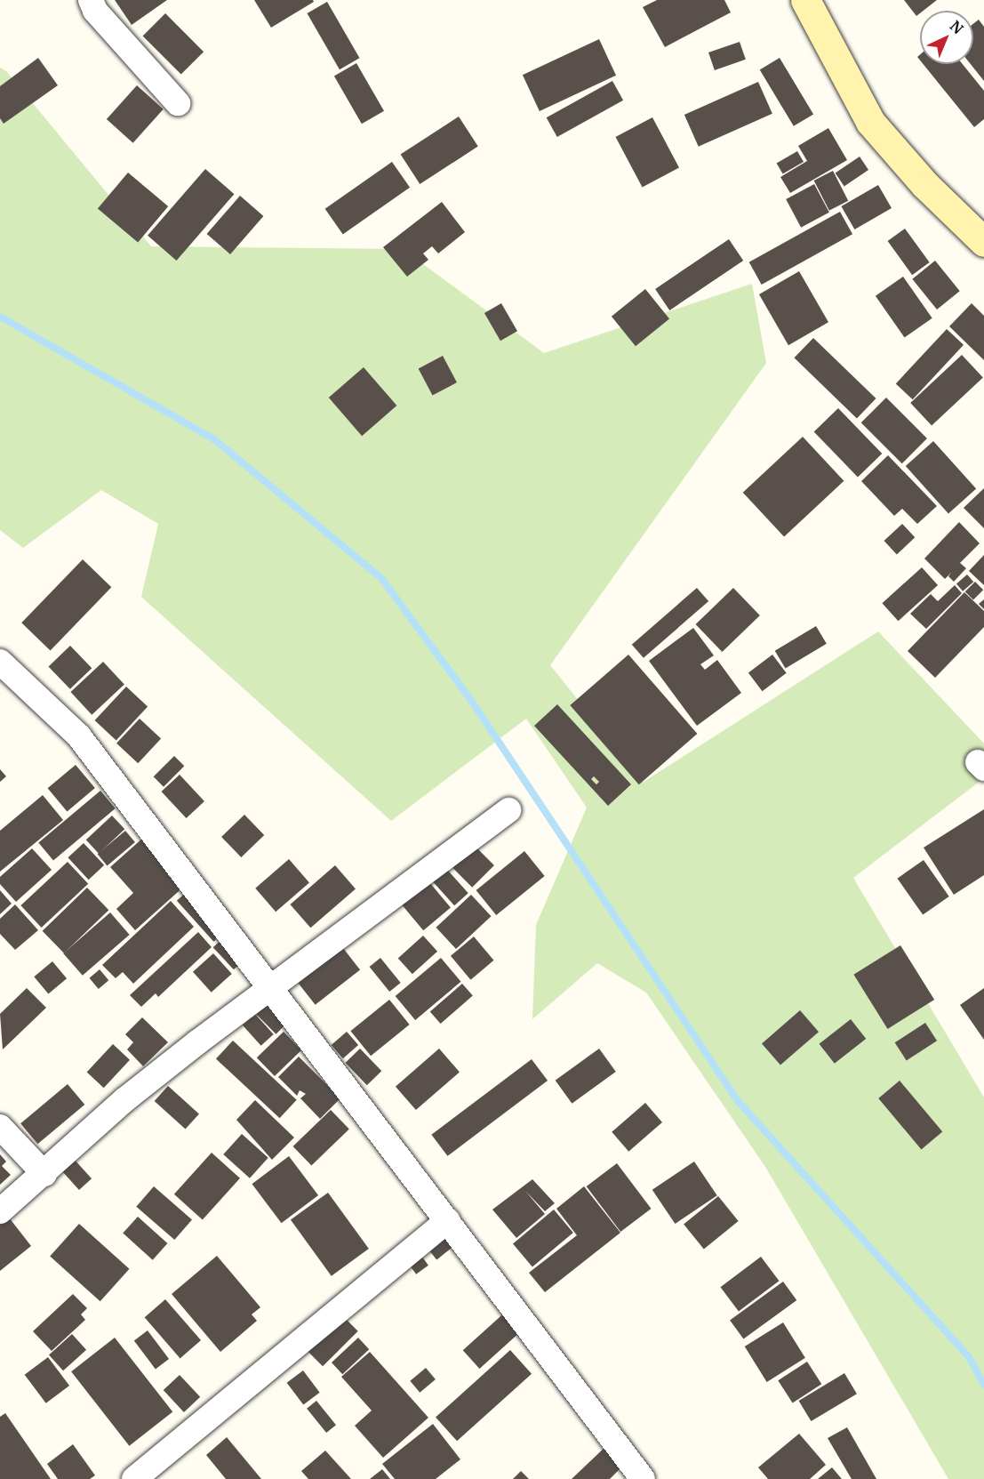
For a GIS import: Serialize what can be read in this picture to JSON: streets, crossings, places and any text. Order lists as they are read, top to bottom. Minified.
{"north":"top right"}
